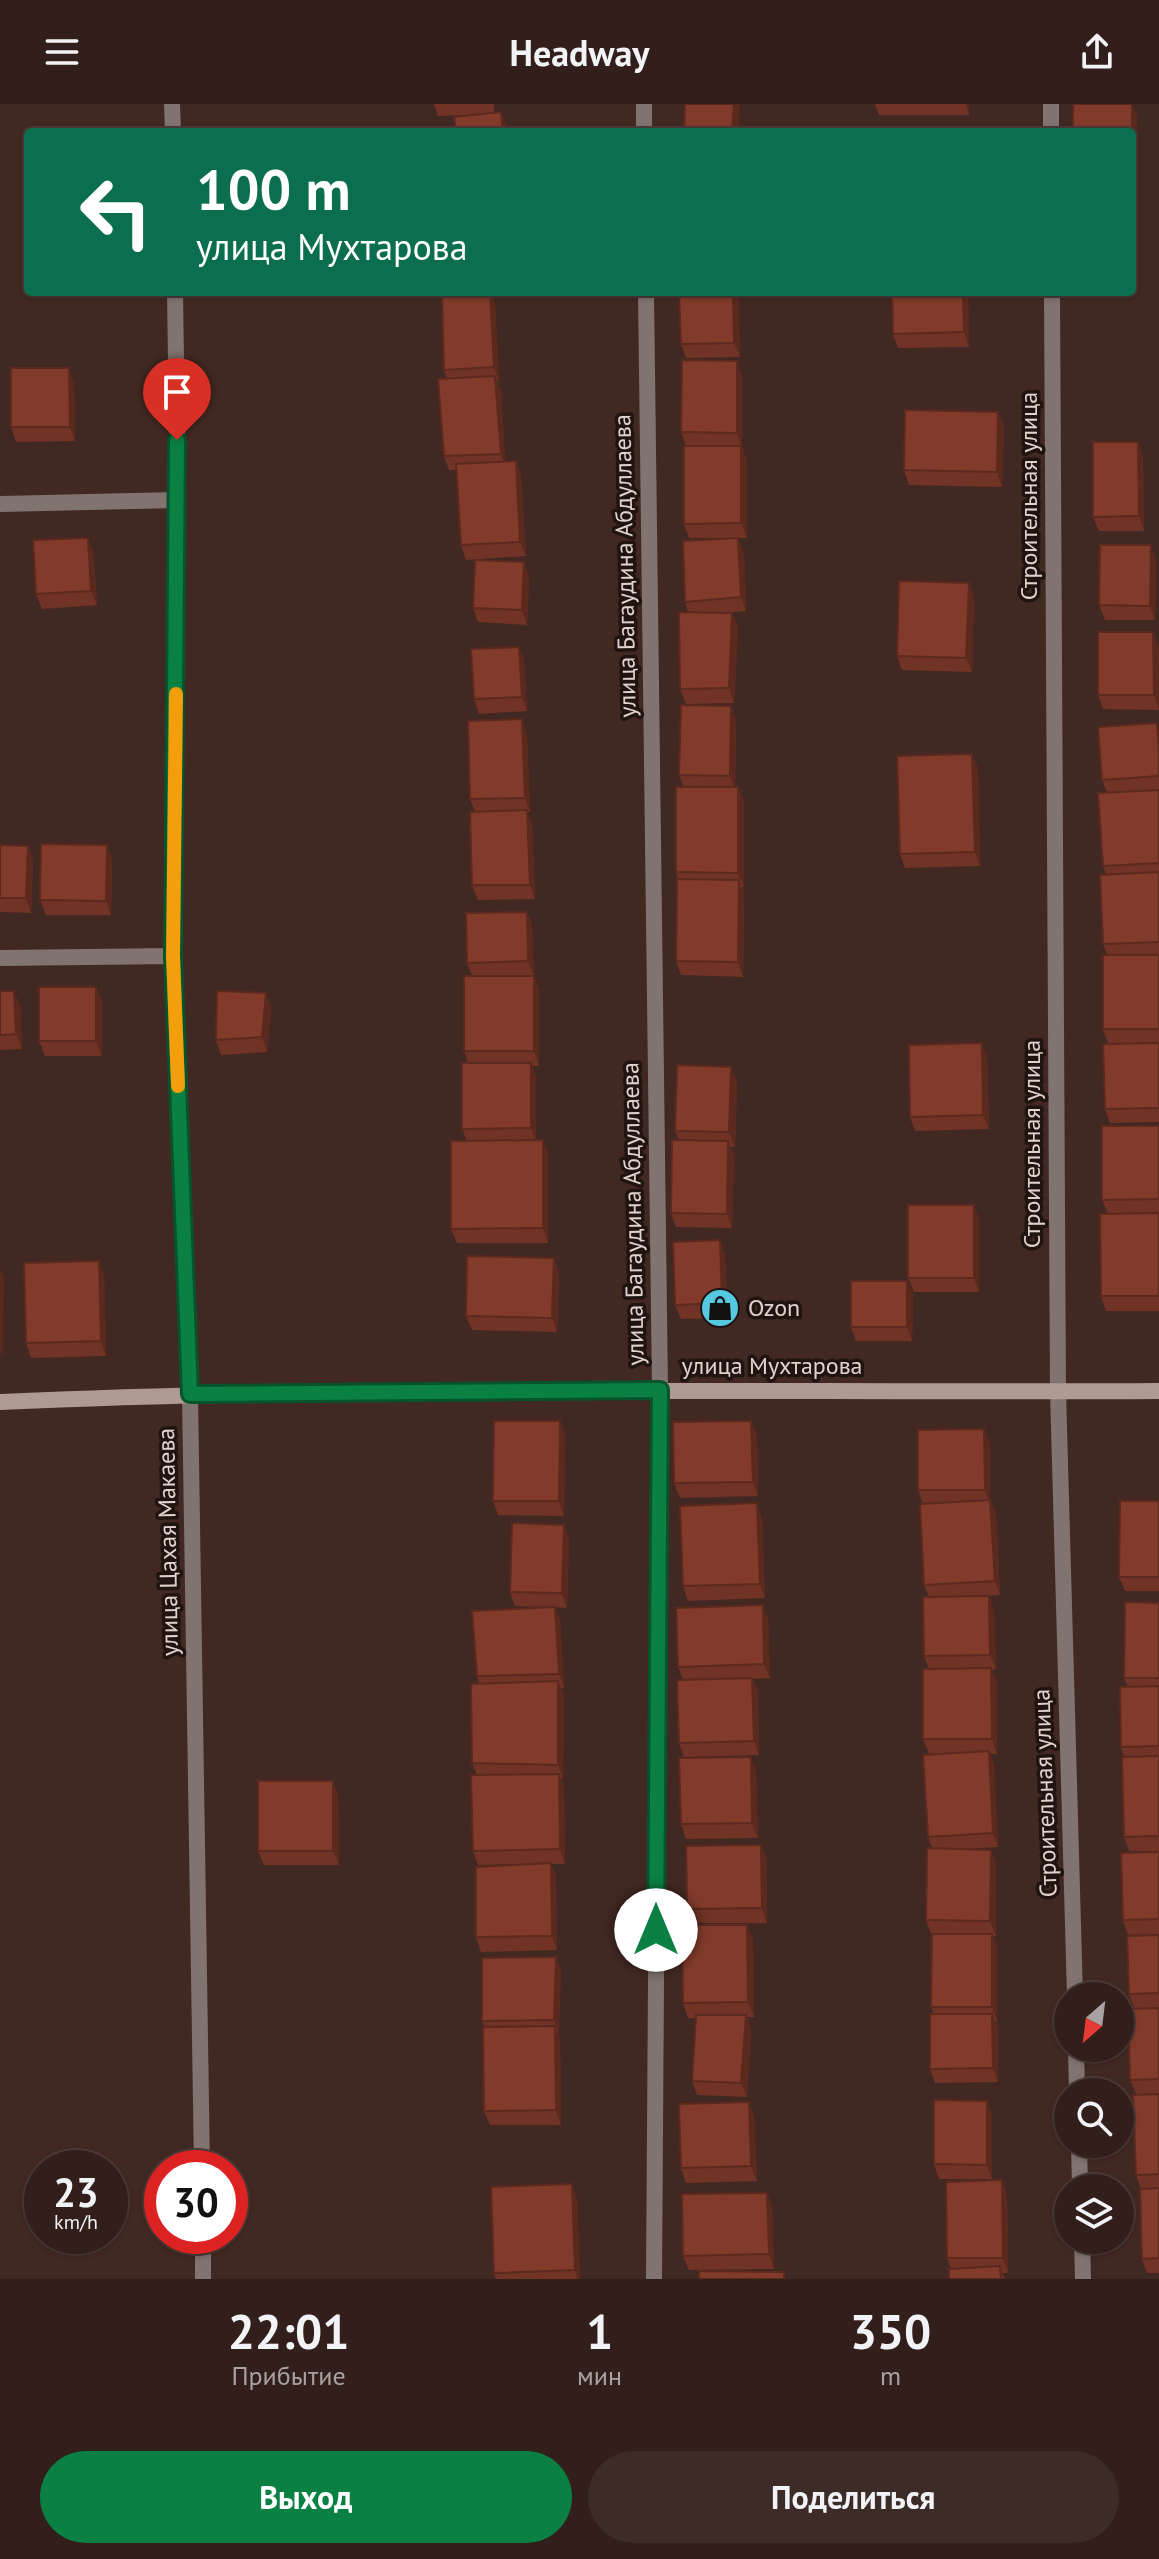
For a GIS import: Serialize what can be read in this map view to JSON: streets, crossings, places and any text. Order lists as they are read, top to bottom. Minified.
{"streets":{"street":["Строительная улица","улица Багаудина Абдуллаева","улица Мухтарова","улица Цахая Макаева"]},"crossings":[["Строительная улица","улица Мухтарова"],["улица Багаудина Абдуллаева","улица Мухтарова"],["улица Мухтарова","улица Цахая Макаева"]],"places":{"shop":["Ozon"]},"north":"bottom left","page":{"header":"Headway","turn":["100 m","улица Мухтарова"],"speed":"23 km/h","limit":"30","eta":["22:01","Прибытие","1","мин","350","m"],"buttons":["Выход","Поделиться"]}}
